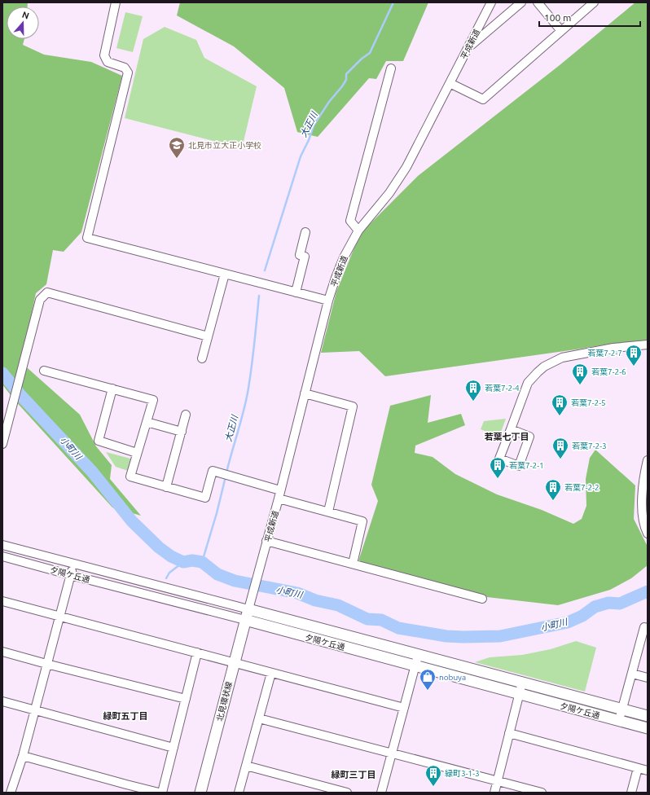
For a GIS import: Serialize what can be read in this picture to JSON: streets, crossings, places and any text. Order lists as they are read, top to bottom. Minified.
{"streets":{"main road":["夕陽ケ丘通","北見環状線"],"street":["平成新道"]},"crossings":[["平成新道","夕陽ケ丘通"],["平成新道","北見環状線"],["夕陽ケ丘通","北見環状線"]],"districts":["若葉七丁目","緑町五丁目","緑町三丁目"],"water":["大正川","小町川"],"places":{"school or university":["北見市立大正小学校"],"building":["若葉7-2-7","若葉7-2-6","若葉7-2-4","若葉7-2-5","若葉7-2-3","若葉7-2-1","若葉7-2-2","緑町3-1-3"],"shop":["nobuya"]},"scale_bar":"100 m","north":"top"}
